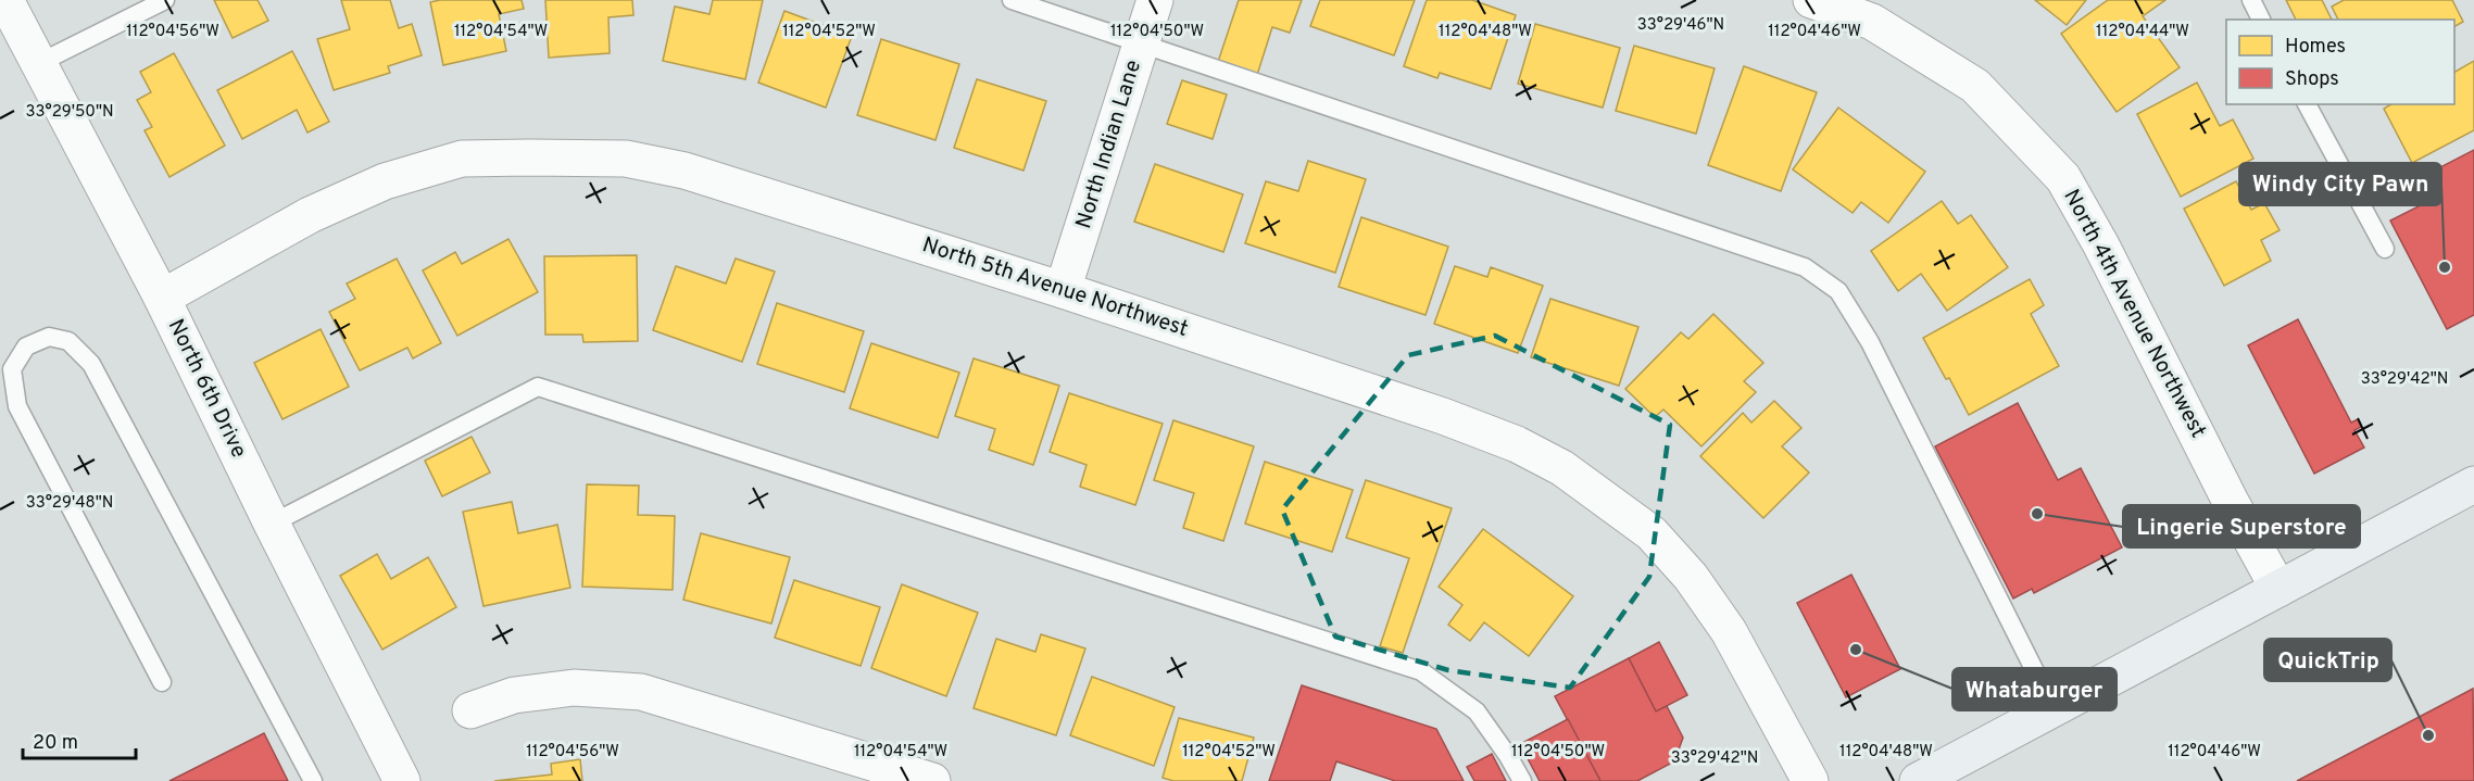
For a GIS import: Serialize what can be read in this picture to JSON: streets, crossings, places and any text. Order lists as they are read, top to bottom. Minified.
{"streets":{"street":["North Indian Lane","North 5th Avenue Northwest","North 4th Avenue Northwest","North 6th Drive"]},"crossings":[["North Indian Lane","North 5th Avenue Northwest"],["North 5th Avenue Northwest","North 6th Drive"]],"places":["Windy City Pawn","Lingerie Superstore","Whataburger","QuickTrip"],"legend":["Homes","Shops"],"scale_bar":"20 m","coordinates":["33°29'46\"N","112°04'56\"W","112°04'54\"W","112°04'52\"W","112°04'50\"W","112°04'48\"W","112°04'46\"W","112°04'44\"W","33°29'50\"N","33°29'42\"N","33°29'48\"N"]}
